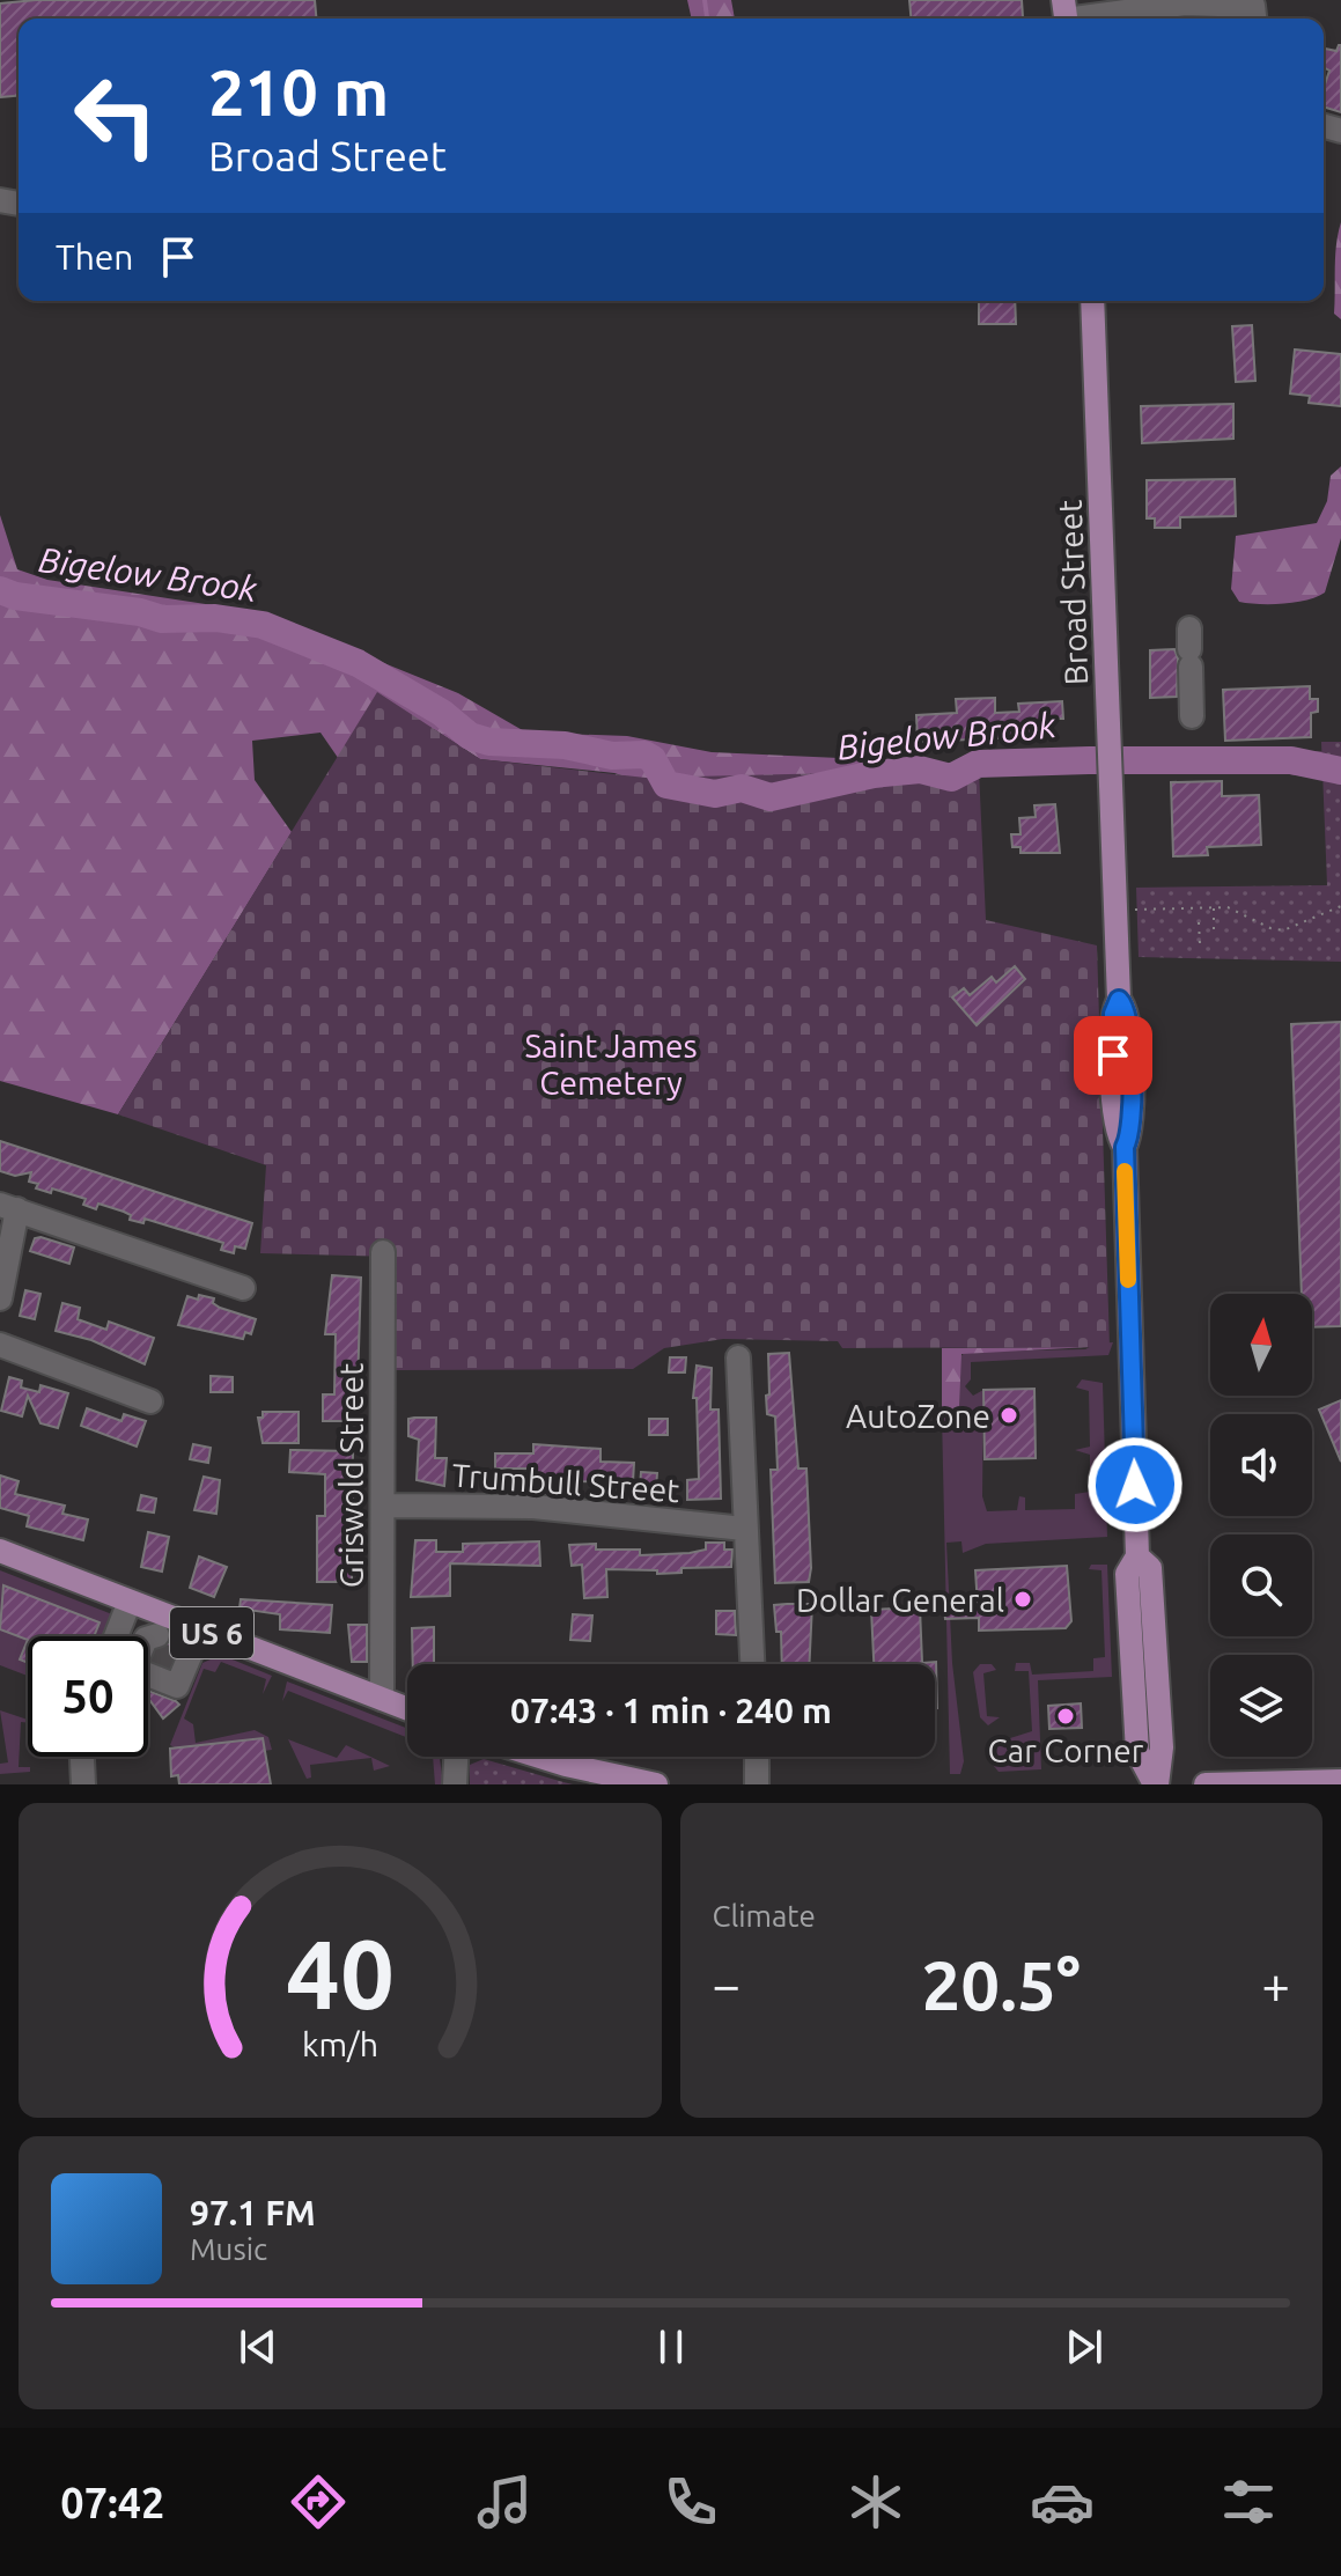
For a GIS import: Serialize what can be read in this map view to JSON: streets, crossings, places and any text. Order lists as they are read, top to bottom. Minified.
{"streets":{"main road":["Broad Street","US 6"],"street":["Griswold Street","Trumbull Street"]},"crossings":[["Griswold Street","Trumbull Street"],["Griswold Street","US 6"]],"water":["Bigelow Brook"],"parks":["Saint James Cemetery"],"places":["AutoZone","Dollar General","Car Corner"],"north":"top","page":{"turn":["210 m","Broad Street"],"then":"Then","limit":"50","trip":"07:43 · 1 min · 240 m","tile":"Climate","heat":["−","20.5°","+"],"song":["97.1 FM","Music"],"tabs":"07:42","gauge":["40","km/h"]}}
